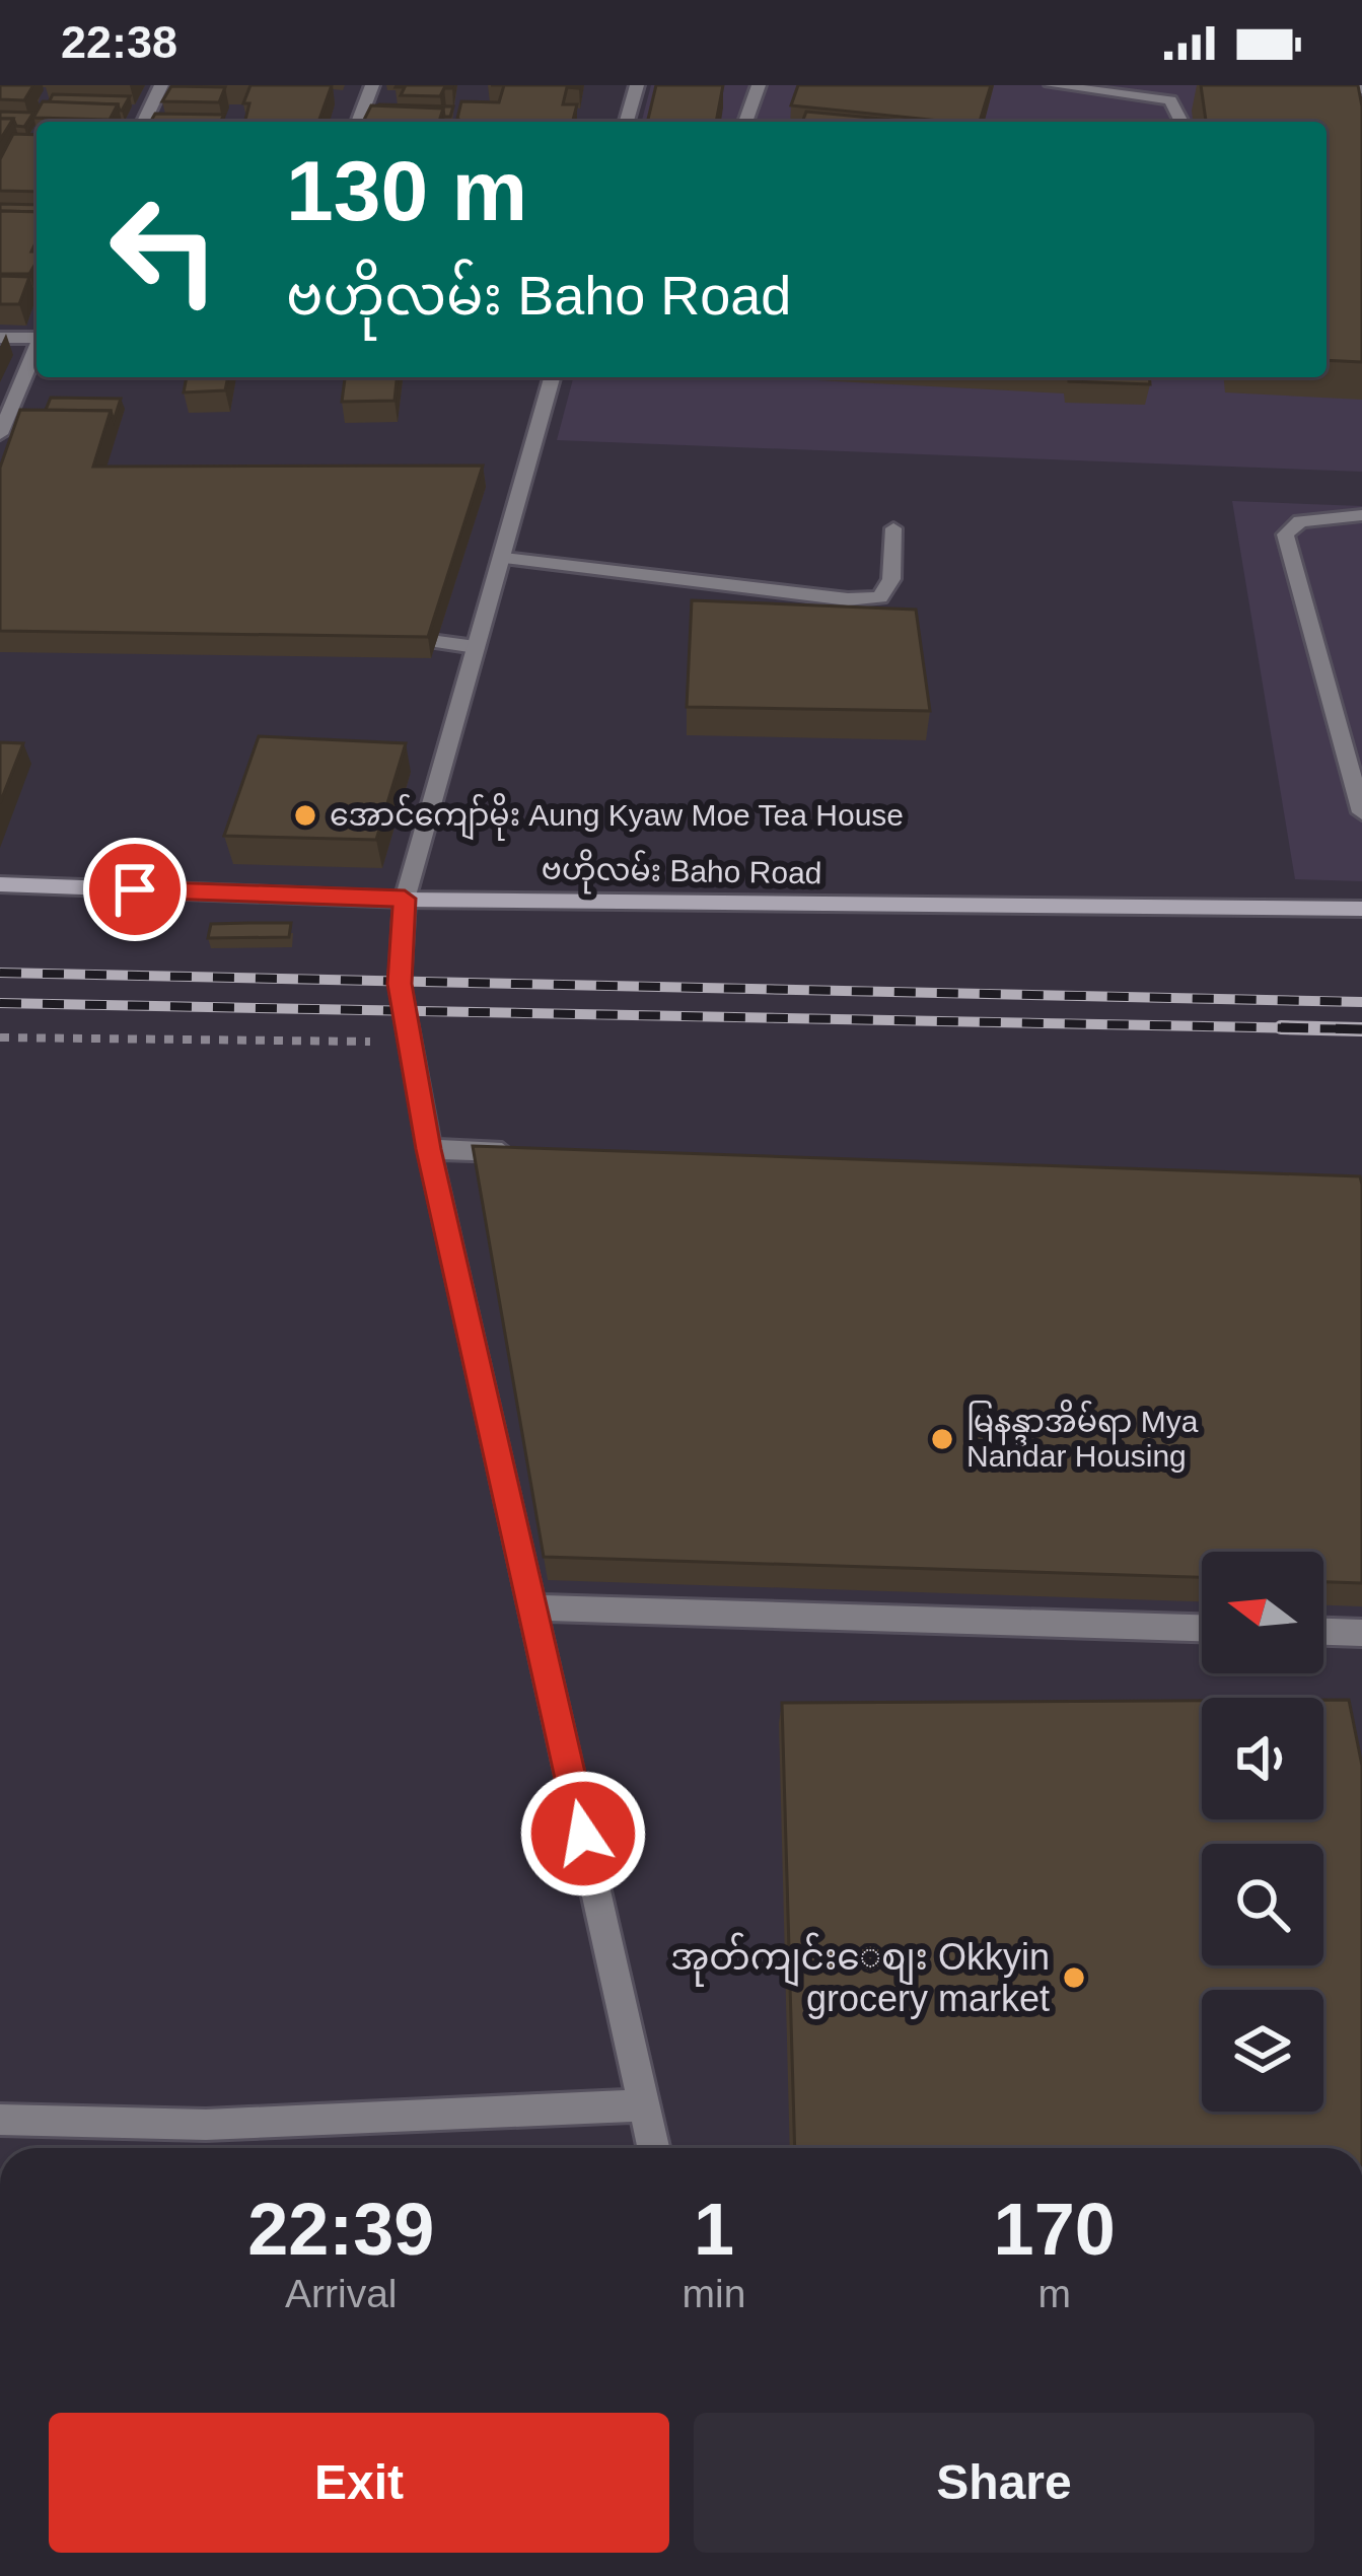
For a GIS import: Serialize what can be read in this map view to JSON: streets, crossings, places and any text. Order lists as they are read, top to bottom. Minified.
{"streets":{"main road":["ဗဟိုလမ်း Baho Road"]},"places":["အောင်ကျော်မိုး Aung Kyaw Moe Tea House","မြနန္ဒာအိမ်ရာ Mya Nandar Housing","အုတ်ကျင်းေစျး Okkyin grocery market"],"north":"left","page":{"status":"22:38","turn":["130 m","ဗဟိုလမ်း Baho Road"],"eta":["22:39","Arrival","1","min","170","m"],"buttons":["Exit","Share"]}}
